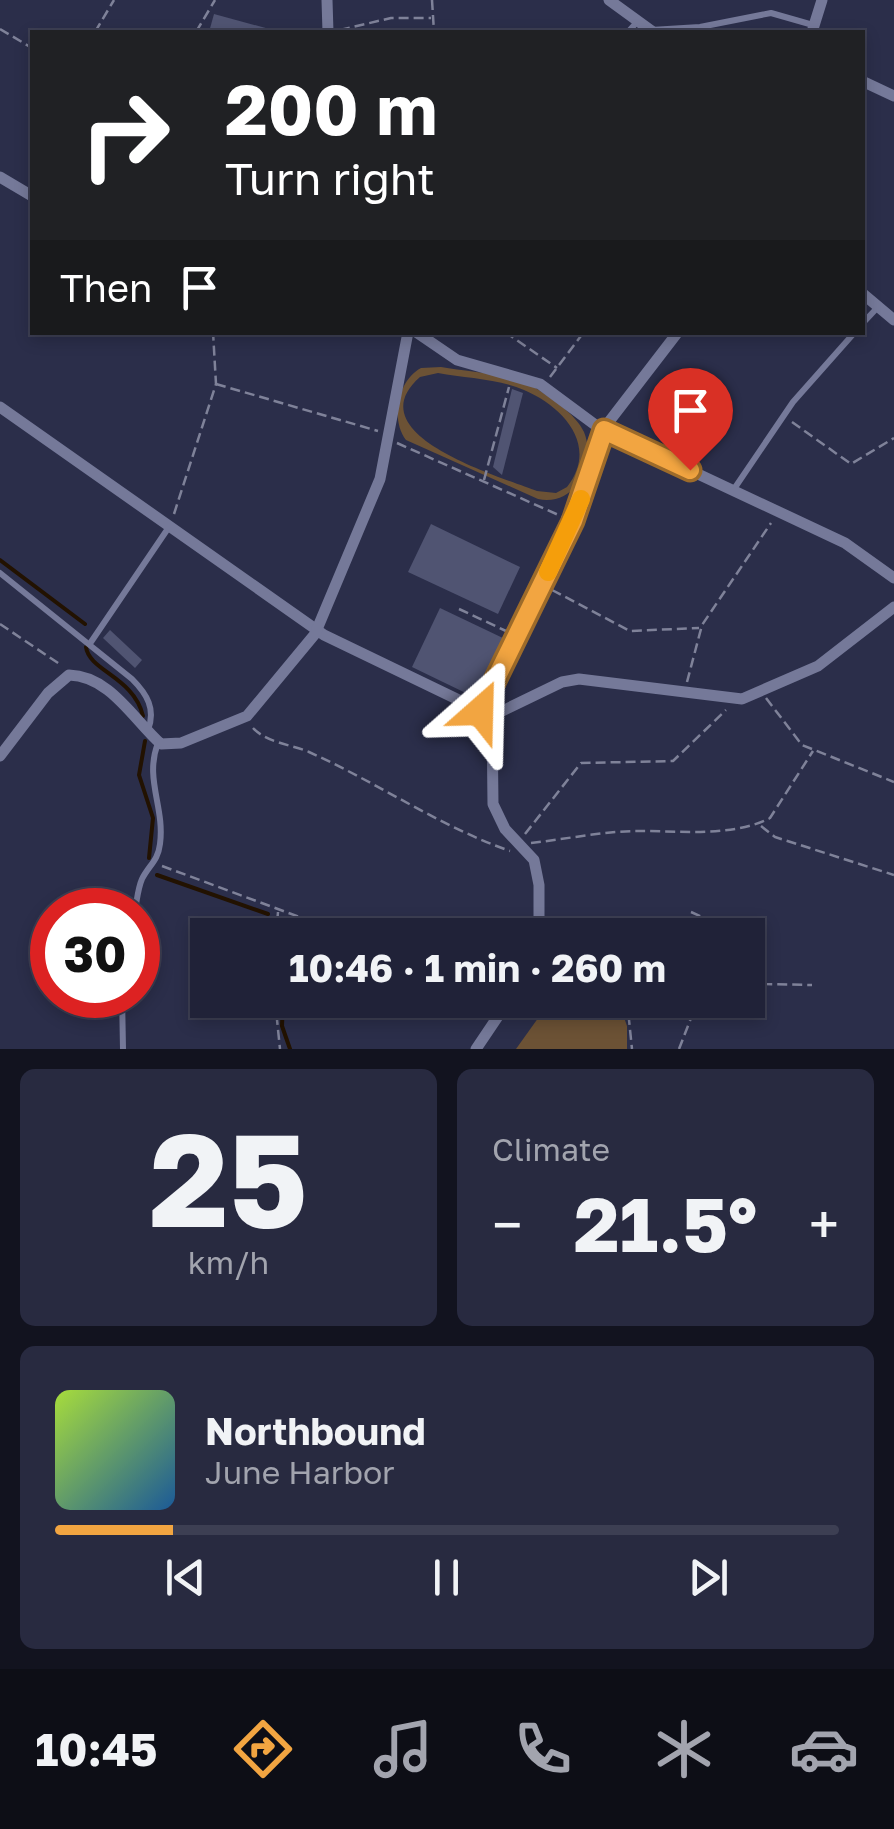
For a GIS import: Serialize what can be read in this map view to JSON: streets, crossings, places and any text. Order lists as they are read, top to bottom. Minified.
{"page":{"turn":["200 m","Turn right"],"then":"Then","limit":"30","trip":"10:46 · 1 min · 260 m","tile":[["25","km/h"],"Climate"],"heat":["−","21.5°","+"],"song":["Northbound","June Harbor"],"tabs":"10:45"}}
